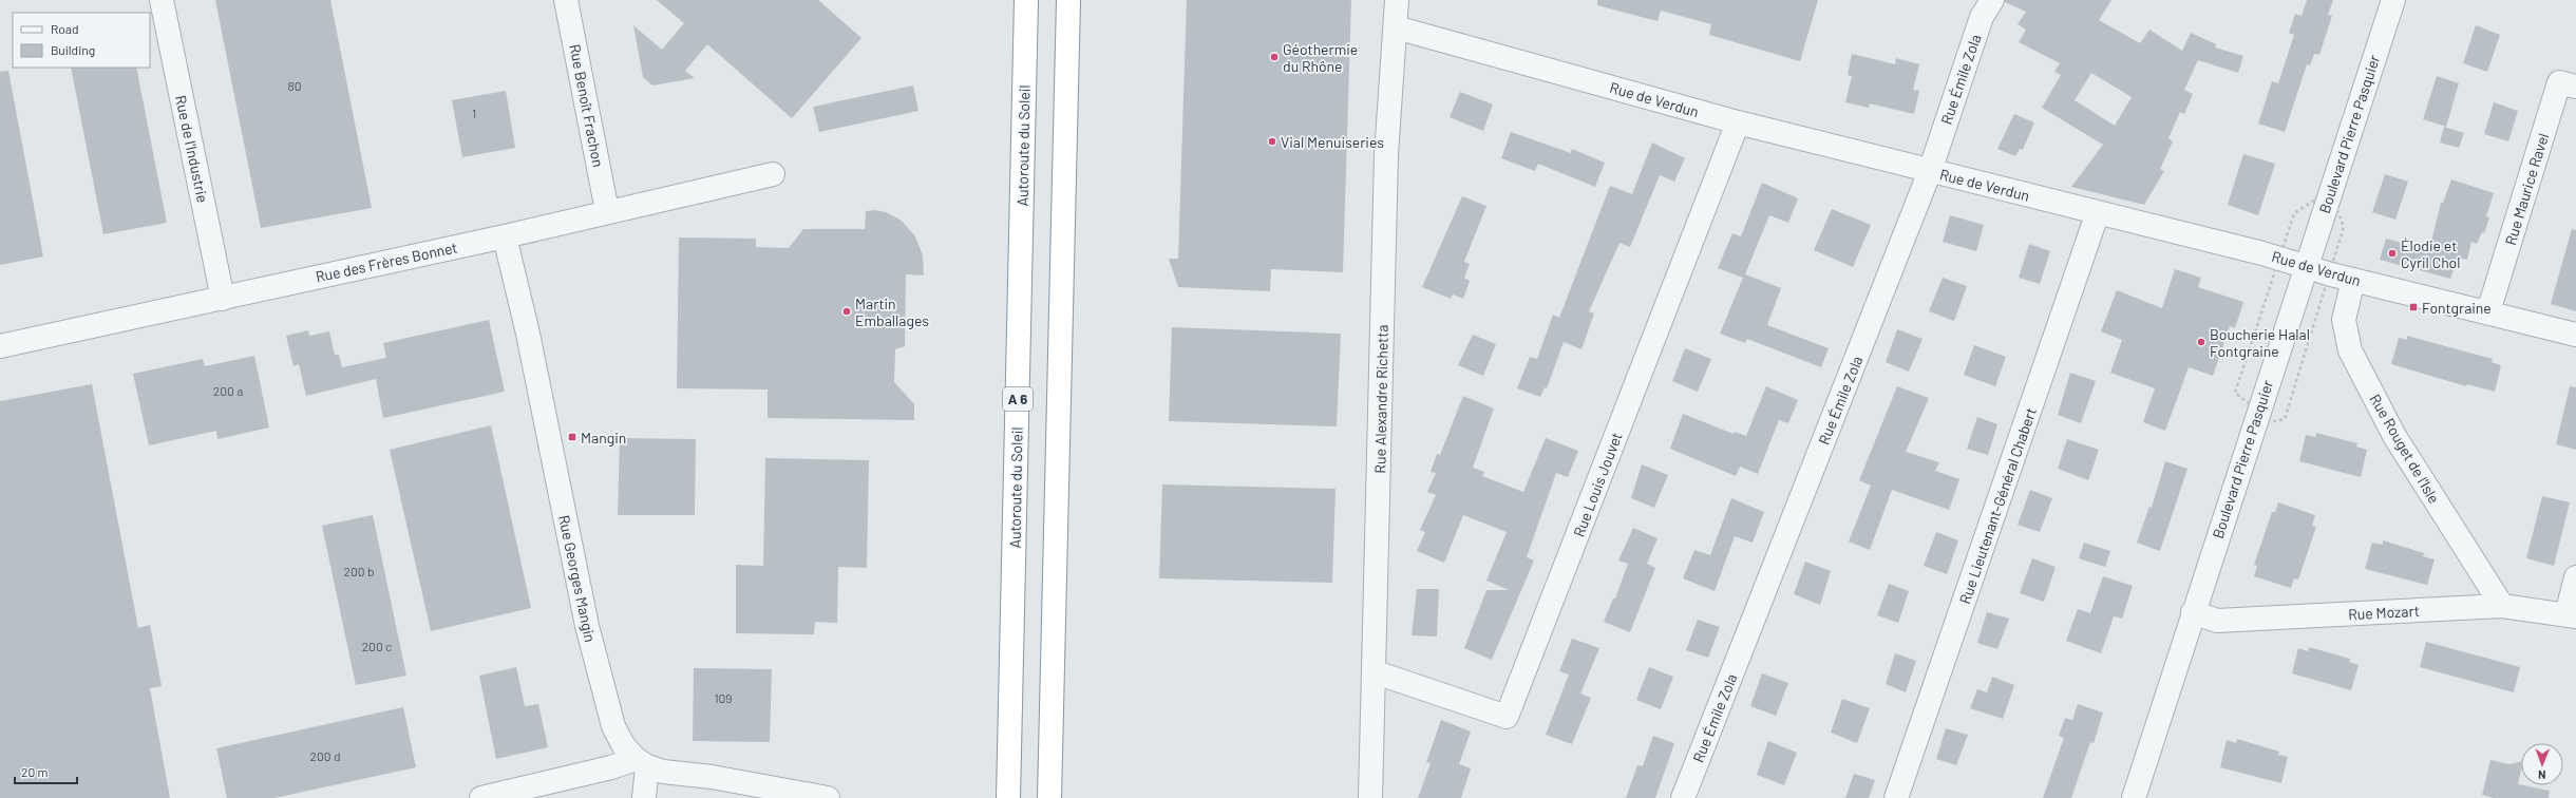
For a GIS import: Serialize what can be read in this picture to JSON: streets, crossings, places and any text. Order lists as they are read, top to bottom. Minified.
{"streets":{"highway":["Autoroute du Soleil","A 6"],"street":["Rue Émile Zola","Rue de Verdun","Rue Benoît Frachon","Boulevard Pierre Pasquier","Rue de l'Industrie","Rue Maurice Ravel","Rue des Frères Bonnet","Rue Alexandre Richetta","Rue Rouget de l'Isle","Rue Louis Jouvet","Rue Lieutenant-Général Chabert","Rue Georges Mangin","Rue Mozart"]},"crossings":[["Rue Émile Zola","Rue de Verdun"],["Rue de Verdun","Boulevard Pierre Pasquier"],["Rue de Verdun","Rue Maurice Ravel"],["Rue de Verdun","Rue Alexandre Richetta"],["Rue de Verdun","Rue Rouget de l'Isle"],["Rue de Verdun","Rue Louis Jouvet"],["Rue de Verdun","Rue Lieutenant-Général Chabert"],["Rue Benoît Frachon","Rue des Frères Bonnet"],["Boulevard Pierre Pasquier","Rue Mozart"],["Rue de l'Industrie","Rue des Frères Bonnet"],["Rue des Frères Bonnet","Rue Georges Mangin"],["Rue Alexandre Richetta","Rue Louis Jouvet"],["Rue Rouget de l'Isle","Rue Mozart"]],"places":{"other":["Géothermie du Rhône","Vial Menuiseries","Élodie et Cyril Chol","Martin Emballages","Boucherie Halal Fontgraine"],"transit":["Fontgraine","Mangin"]},"house_numbers":["80","1","200 a","200 b","200 c","109","200 d"],"legend":["Road","Building"],"scale_bar":"20 m","north":"bottom"}
